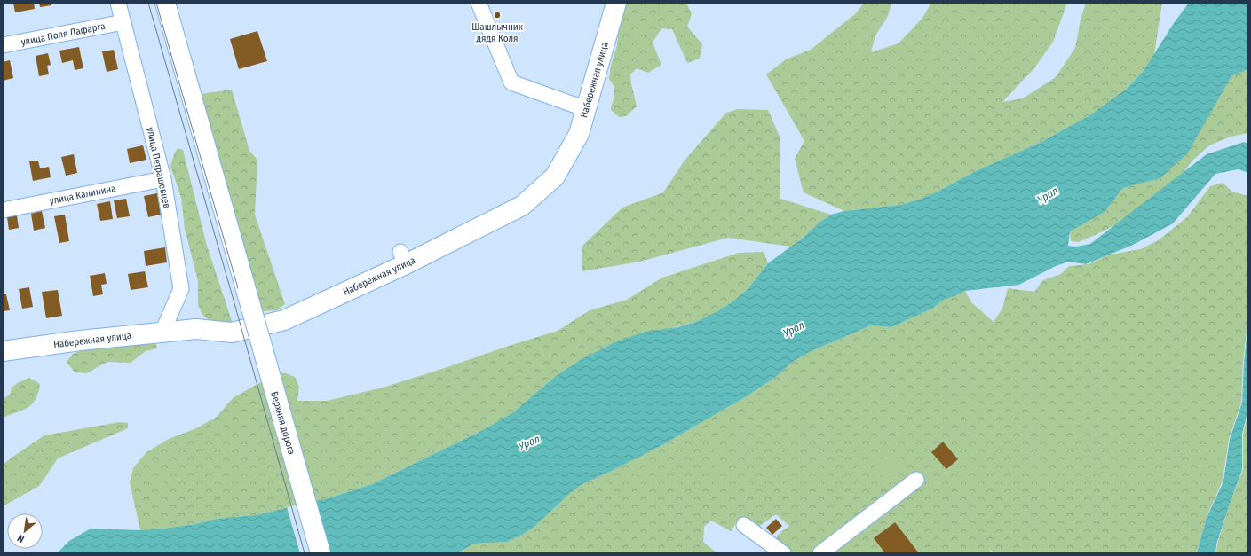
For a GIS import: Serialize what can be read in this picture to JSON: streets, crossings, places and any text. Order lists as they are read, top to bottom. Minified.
{"streets":{"main road":["Набережная улица","Верхняя дорога"],"street":["улица Поля Лафарга","улица Петрашевцев","улица Калинина"]},"crossings":[["улица Поля Лафарга","улица Петрашевцев"],["Набережная улица","улица Петрашевцев"],["улица Петрашевцев","улица Калинина"]],"water":["Урал"],"places":["Шашлычник дядя Коля"],"north":"bottom left"}
